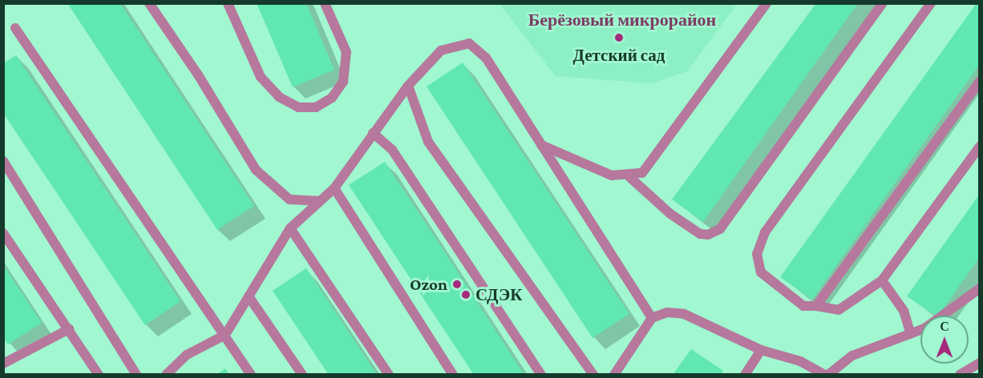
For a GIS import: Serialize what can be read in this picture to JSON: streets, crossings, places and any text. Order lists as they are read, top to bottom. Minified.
{"districts":["Берёзовый микрорайон"],"places":["Детский сад","Ozon","СДЭК"],"north":"top"}
